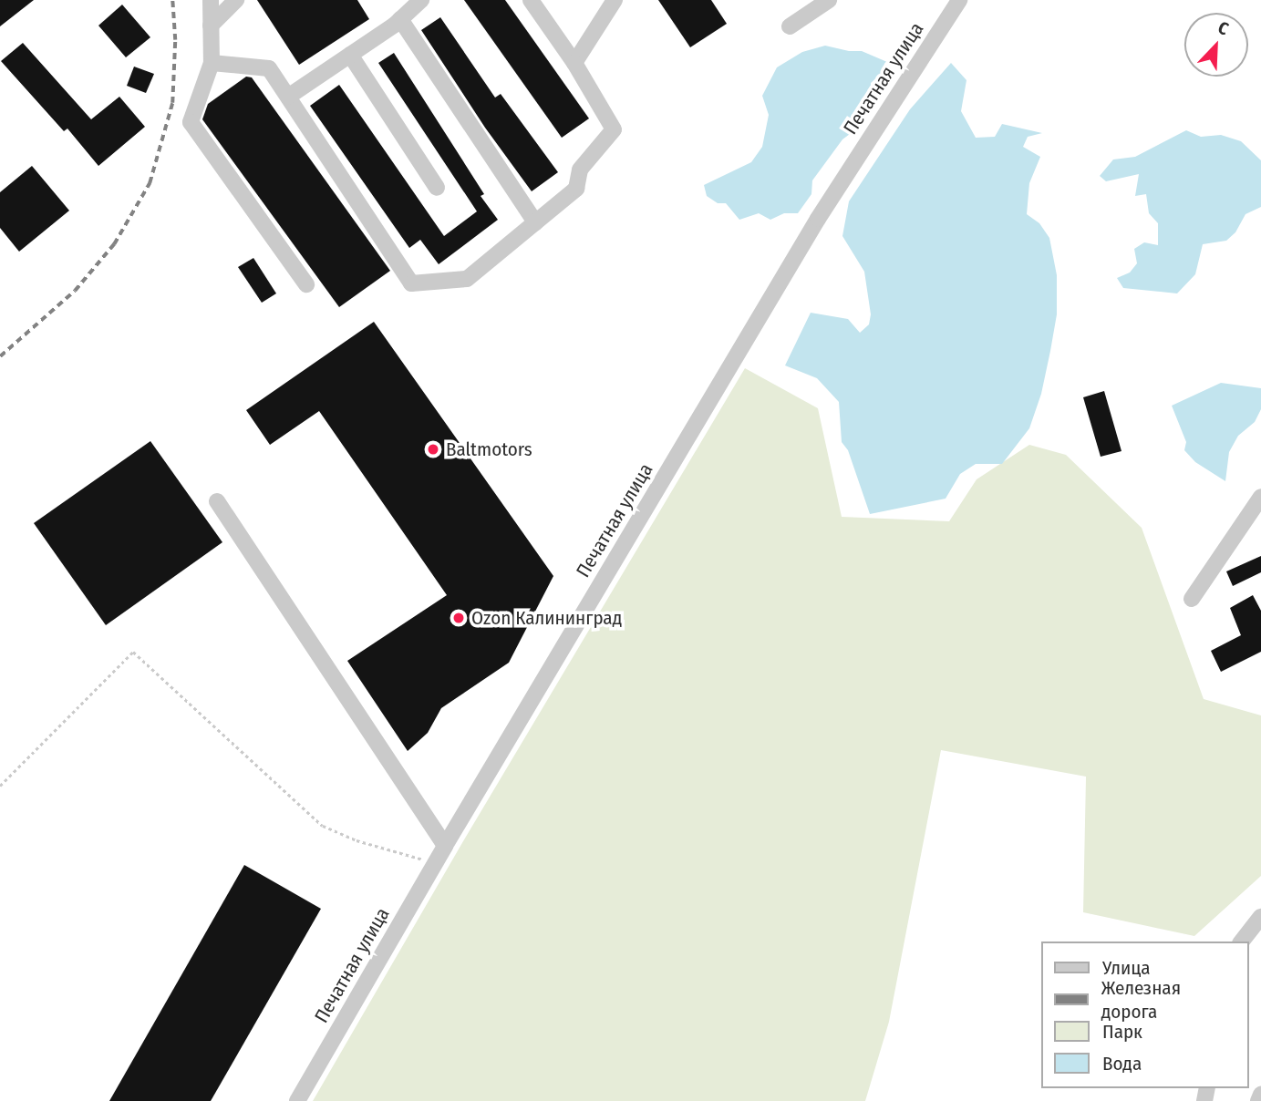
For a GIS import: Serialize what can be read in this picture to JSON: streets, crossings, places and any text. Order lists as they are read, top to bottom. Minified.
{"streets":{"street":["Печатная улица"]},"places":["Baltmotors","Ozon Калининград"],"legend":["Улица","Железная дорога","Парк","Вода"],"north":"top right"}
